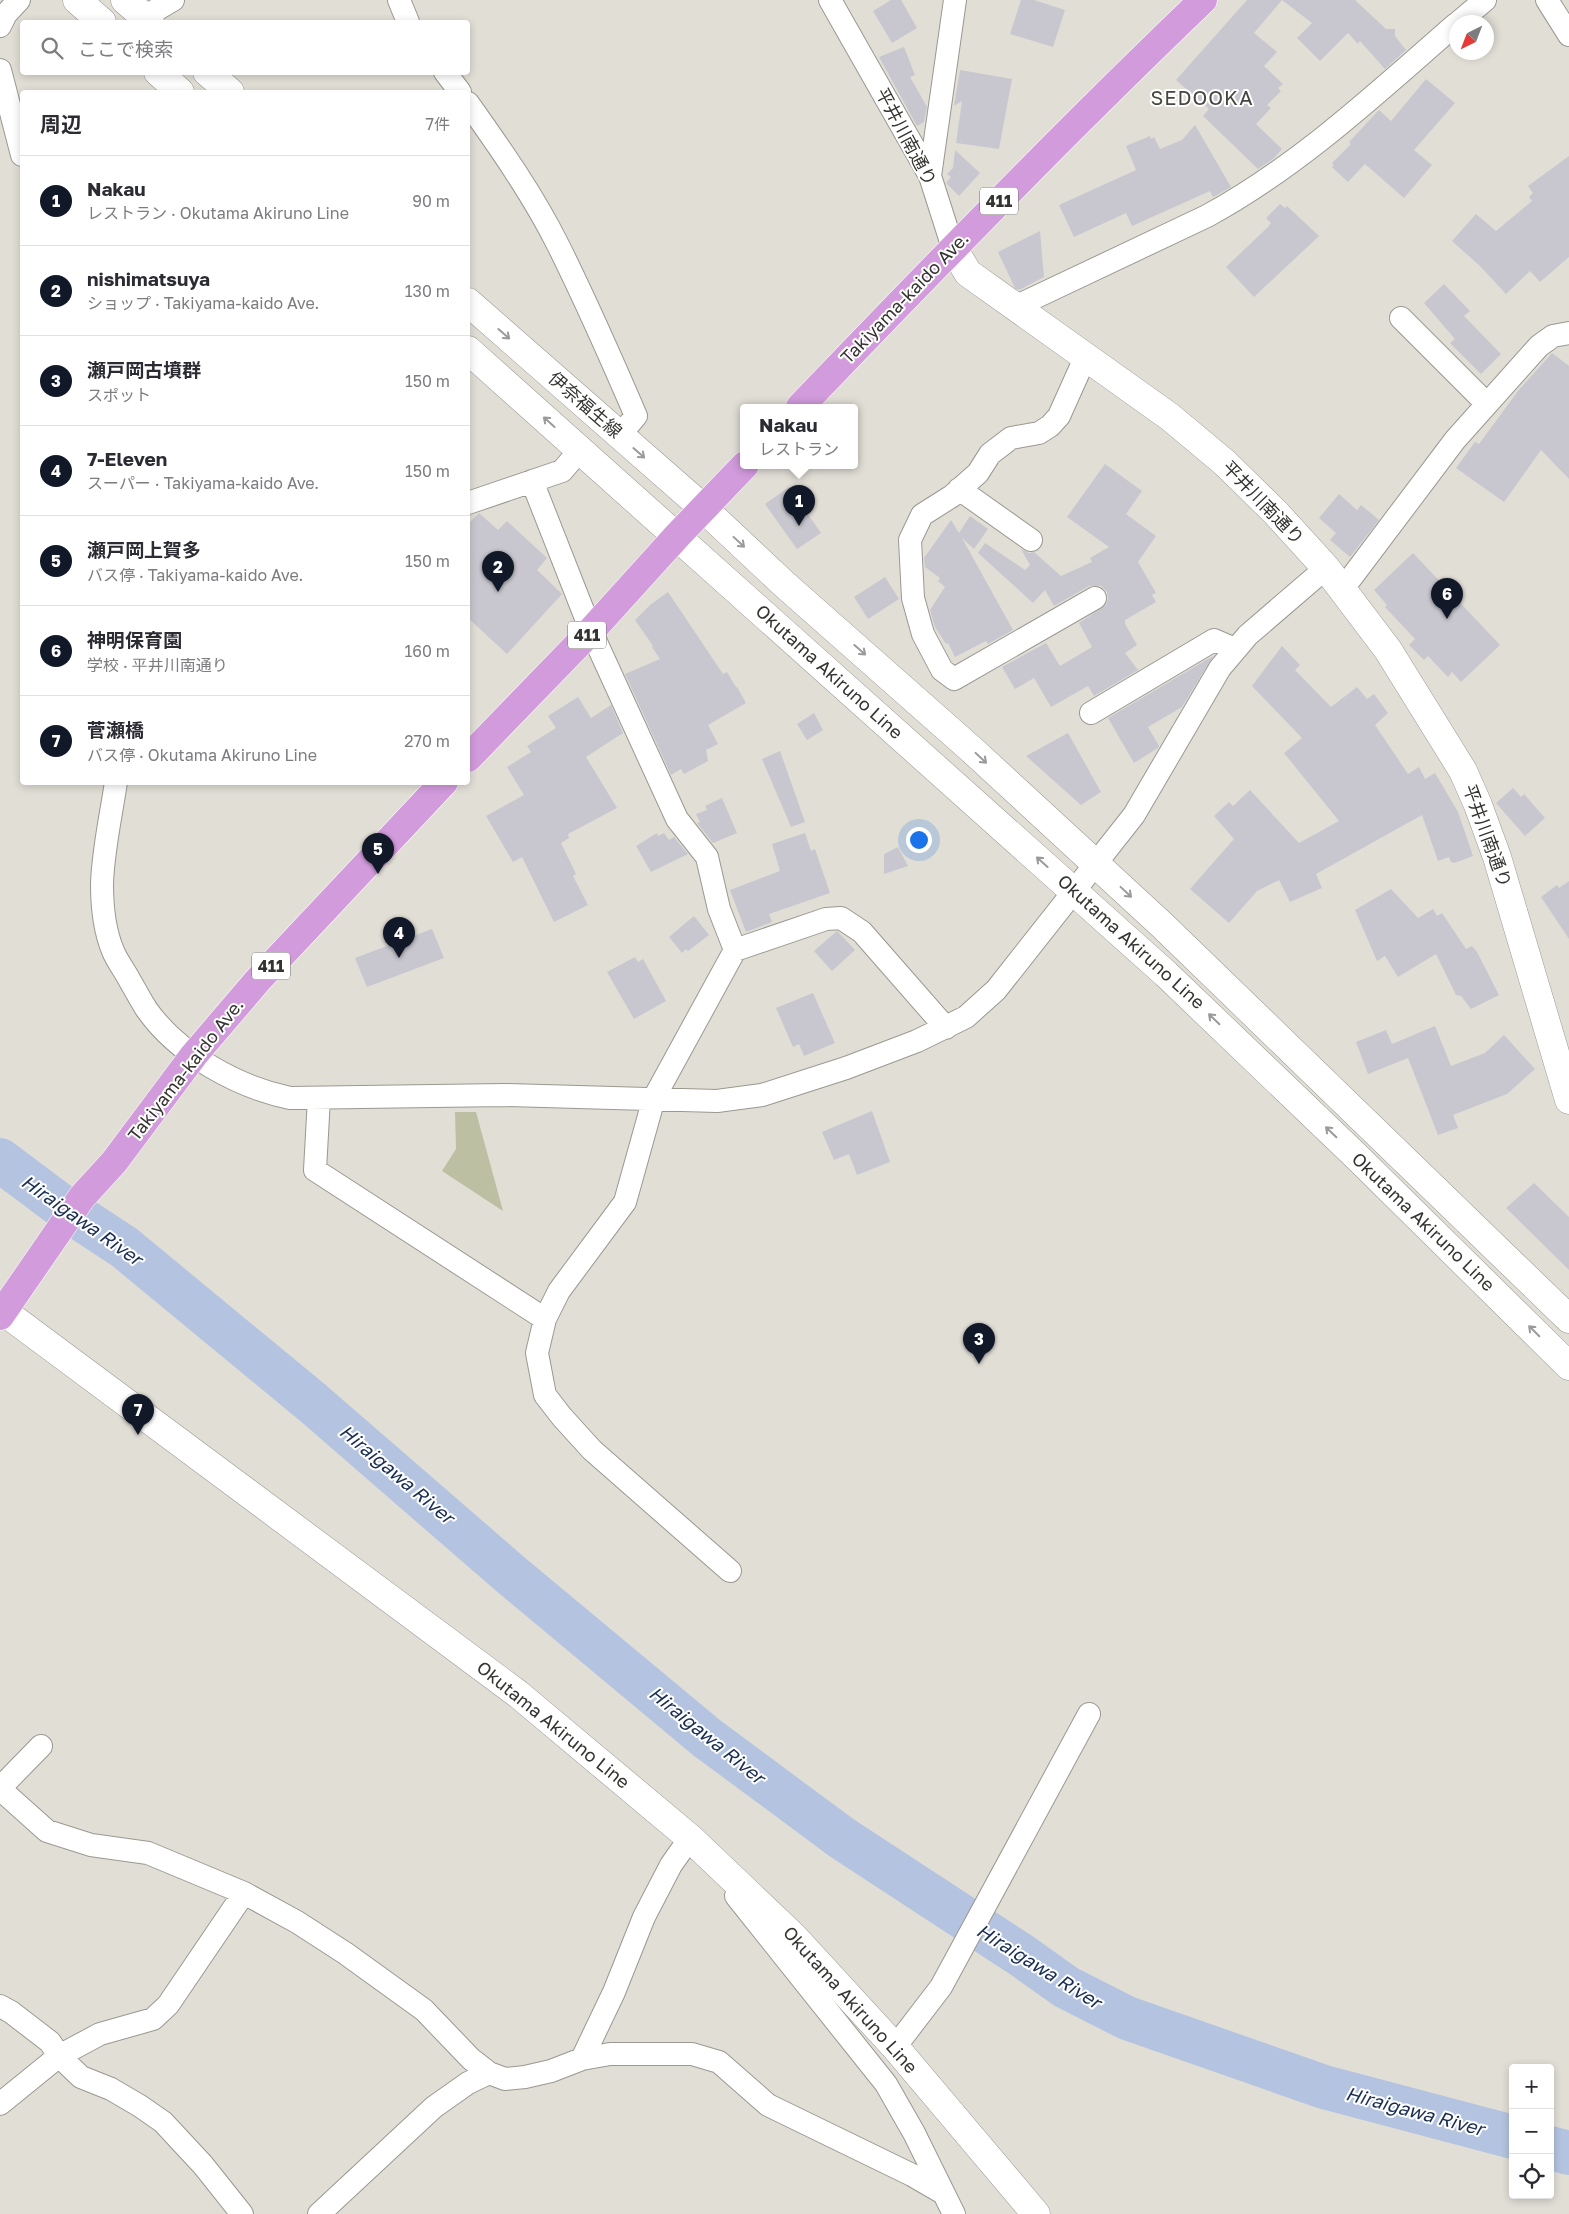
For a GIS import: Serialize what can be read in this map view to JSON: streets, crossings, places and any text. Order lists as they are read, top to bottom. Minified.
{"streets":{"highway":["411","Takiyama-kaido Ave."],"main road":["平井川南通り","伊奈福生線","Okutama Akiruno Line"]},"crossings":[["平井川南通り","Takiyama-kaido Ave."],["411","伊奈福生線"],["411","Okutama Akiruno Line"],["Takiyama-kaido Ave.","Okutama Akiruno Line"],["伊奈福生線","Okutama Akiruno Line"]],"districts":["SEDOOKA"],"water":["Hiraigawa River"],"north":"bottom left","page":{"search":"ここで検索","heading":["周辺","7件"],"list":[{"mark":"1","name":"Nakau","note":"レストラン · Okutama Akiruno Line","value":"90 m"},{"mark":"2","name":"nishimatsuya","note":"ショップ · Takiyama-kaido Ave.","value":"130 m"},{"mark":"3","name":"瀬戸岡古墳群","note":"スポット","value":"150 m"},{"mark":"4","name":"7-Eleven","note":"スーパー · Takiyama-kaido Ave.","value":"150 m"},{"mark":"5","name":"瀬戸岡上賀多","note":"バス停 · Takiyama-kaido Ave.","value":"150 m"},{"mark":"6","name":"神明保育園","note":"学校 · 平井川南通り","value":"160 m"},{"mark":"7","name":"菅瀬橋","note":"バス停 · Okutama Akiruno Line","value":"270 m"}],"popup":["Nakau","レストラン"],"pins":["1","2","6","5","4","3","7"],"map_buttons":["+","−"]}}
